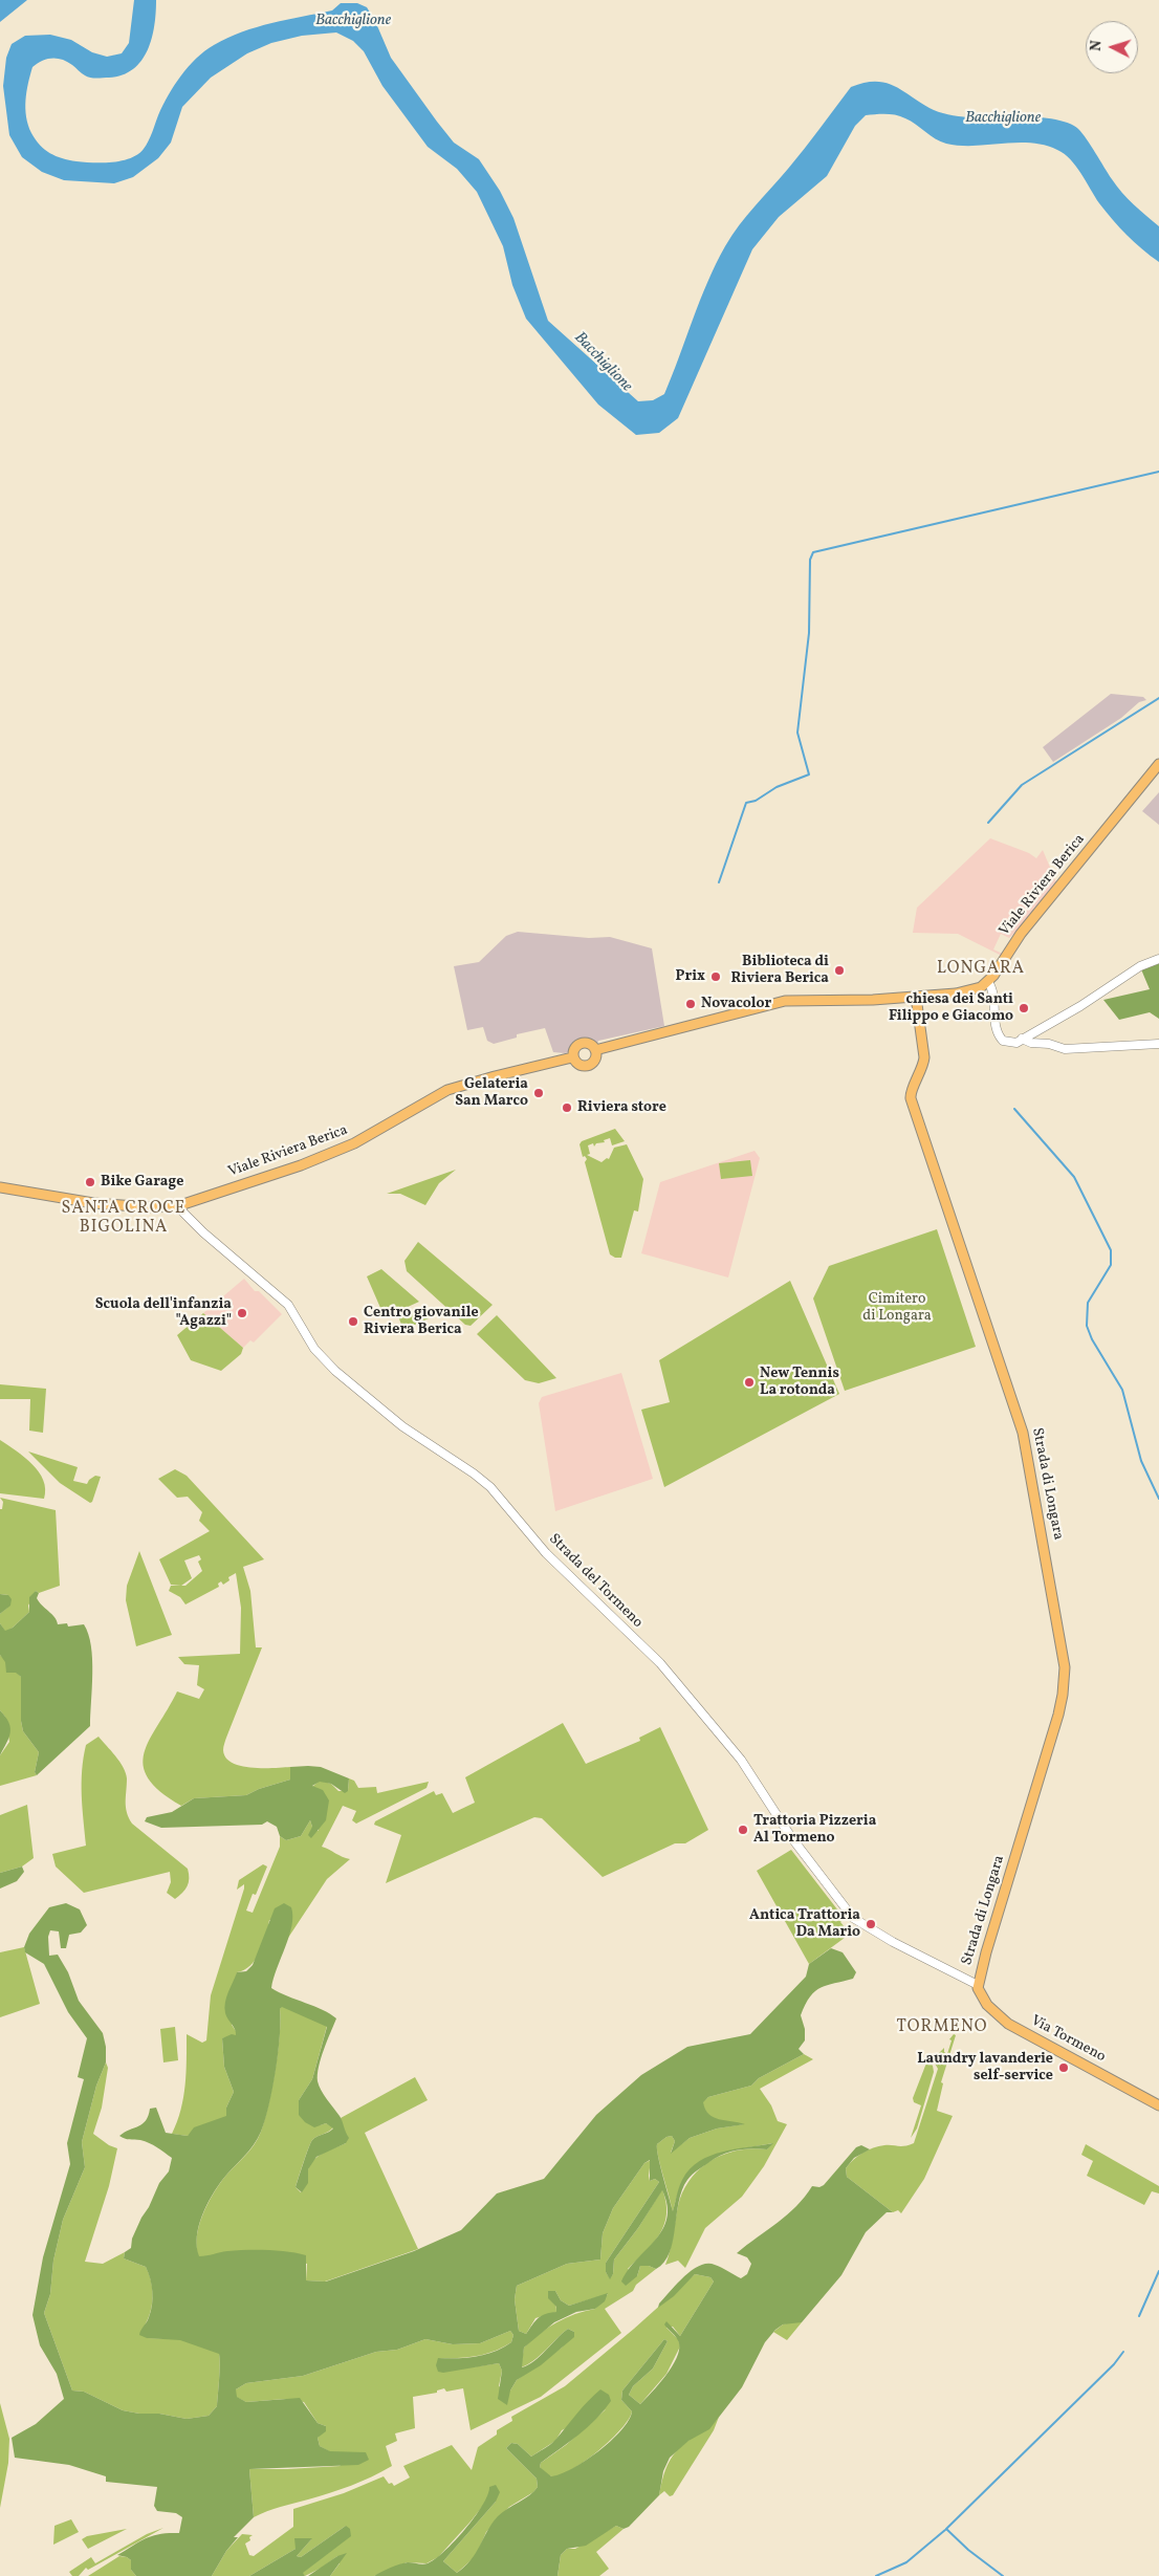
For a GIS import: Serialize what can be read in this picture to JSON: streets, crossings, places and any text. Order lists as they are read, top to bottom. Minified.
{"streets":{"main road":["Viale Riviera Berica","Strada di Longara","Via Tormeno"],"street":["Strada del Tormeno"]},"crossings":[["Viale Riviera Berica","Strada di Longara"],["Viale Riviera Berica","Strada del Tormeno"],["Strada di Longara","Strada del Tormeno"],["Strada di Longara","Via Tormeno"],["Strada del Tormeno","Via Tormeno"]],"districts":["LONGARA","SANTA CROCE BIGOLINA","TORMENO"],"water":["Bacchiglione"],"parks":["Cimitero di Longara"],"places":["Biblioteca di Riviera Berica","Prix","Novacolor","chiesa dei Santi Filippo e Giacomo","Gelateria San Marco","Riviera store","Bike Garage","Scuola dell'infanzia \"Agazzi\"","Centro giovanile Riviera Berica","New Tennis La rotonda","Trattoria Pizzeria Al Tormeno","Antica Trattoria Da Mario","Laundry lavanderie self-service"],"north":"left"}
